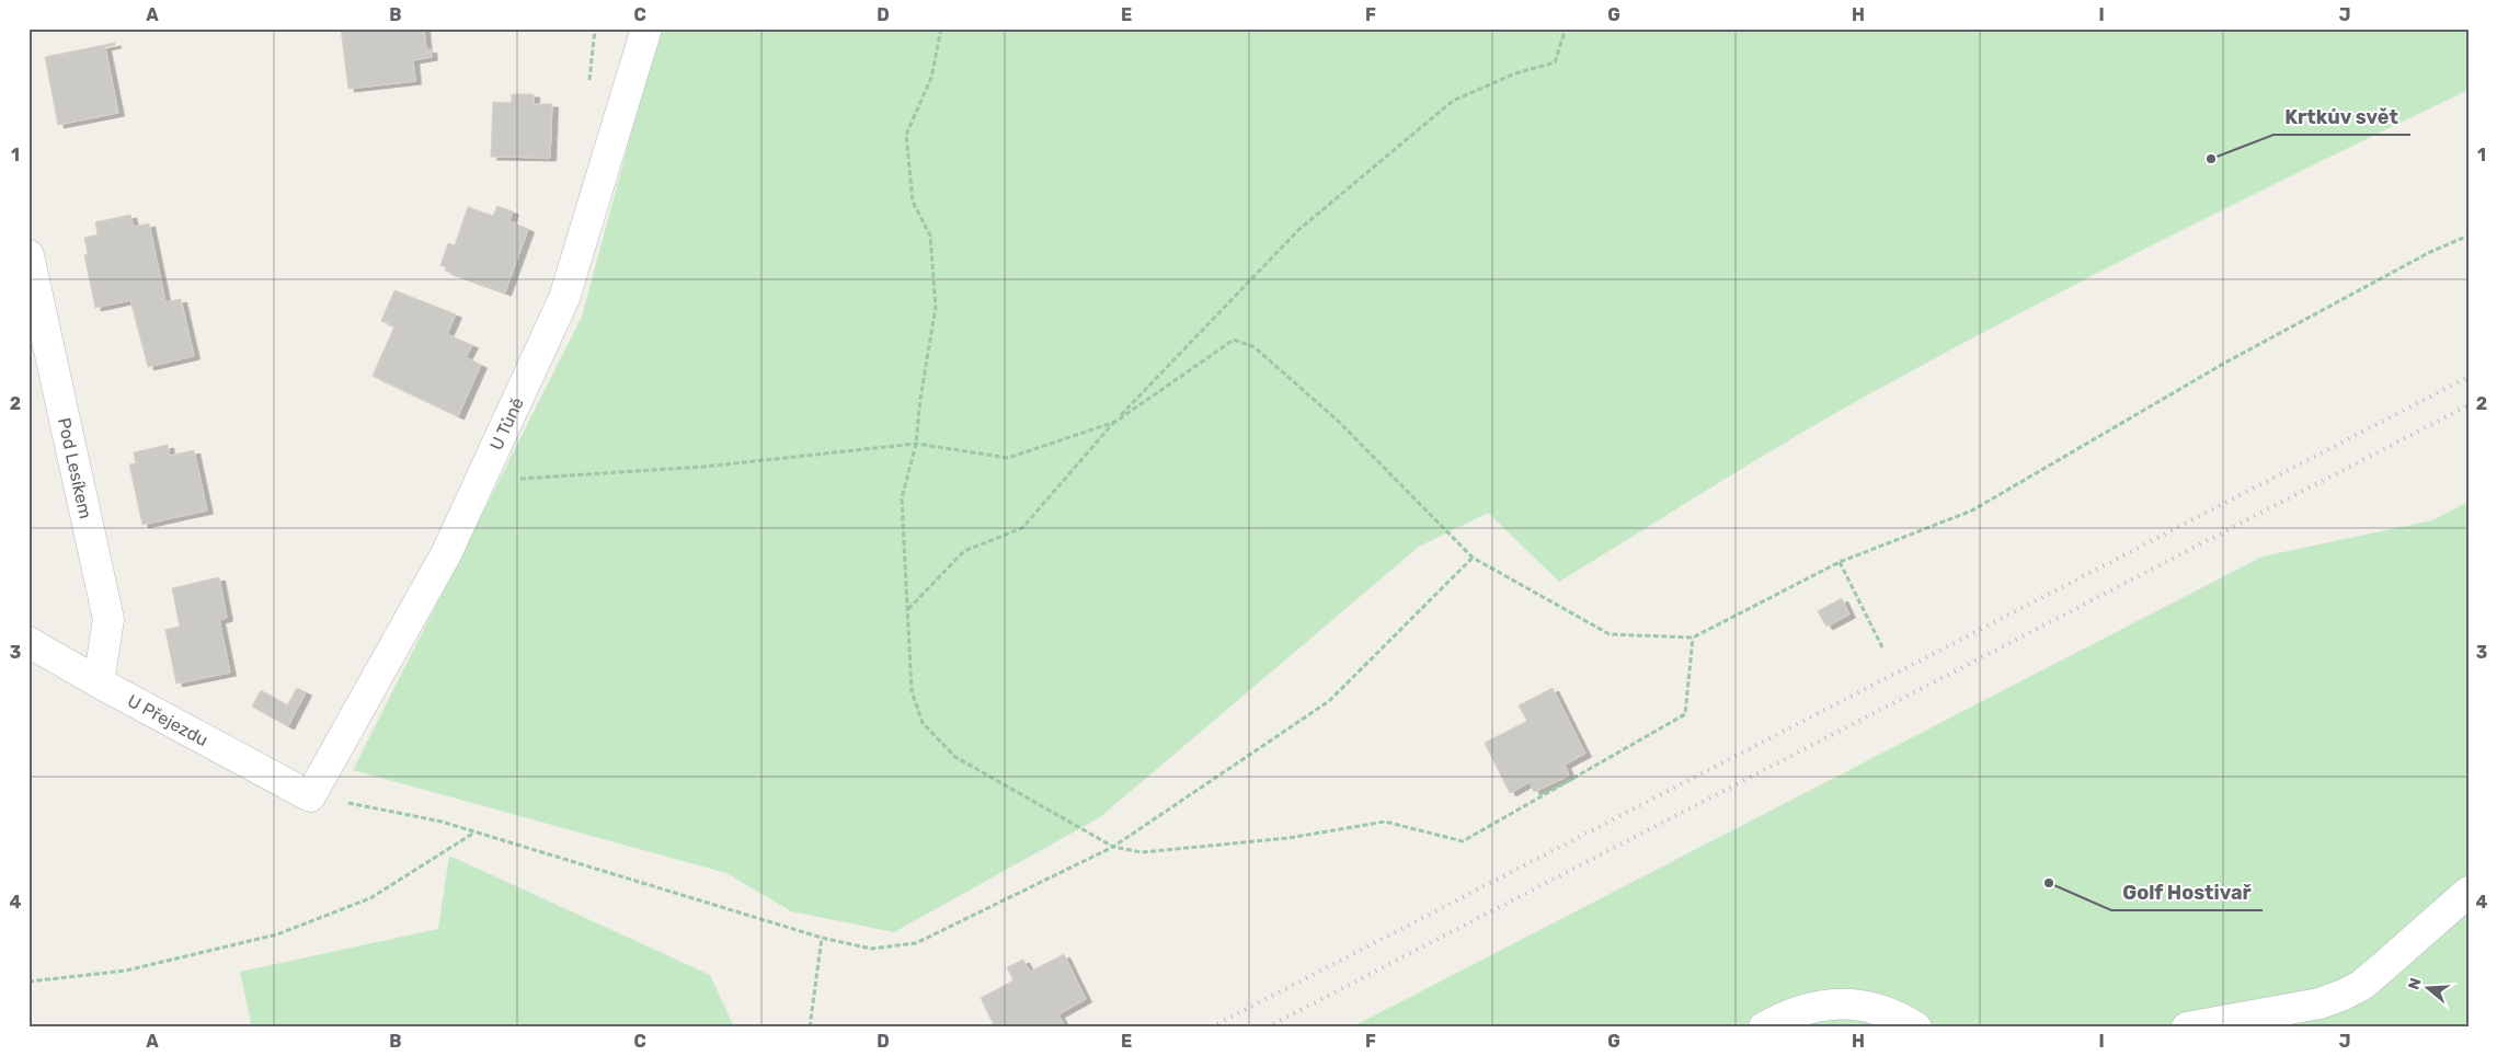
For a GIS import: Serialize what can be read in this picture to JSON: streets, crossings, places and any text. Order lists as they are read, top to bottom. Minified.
{"streets":{"street":["U Tůně","Pod Lesíkem","U Přejezdu"]},"crossings":[["U Tůně","U Přejezdu"],["Pod Lesíkem","U Přejezdu"]],"places":["Krtkův svět","Golf Hostivař"],"north":"left","grid":{"columns":["A","B","C","D","E","F","G","H","I","J"],"rows":["1","2","3","4"]}}
